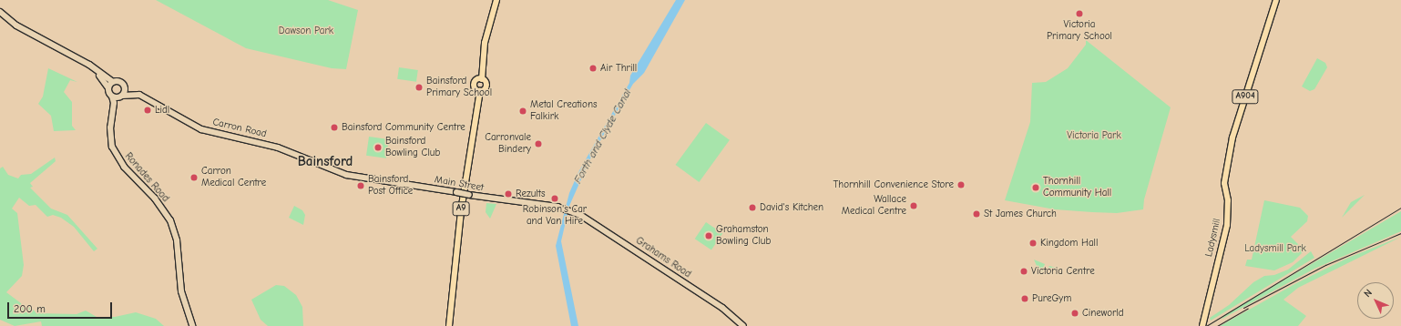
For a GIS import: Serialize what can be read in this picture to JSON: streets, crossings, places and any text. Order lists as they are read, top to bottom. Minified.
{"streets":{"main road":["A904","Carron Road","Ronades Road","Main Street","A9","Ladysmill","Grahams Road"]},"crossings":[["Carron Road","Main Street"],["Main Street","Grahams Road"]],"districts":["Bainsford"],"water":["Forth and Clyde Canal"],"parks":["Dawson Park","Victoria Park","Ladysmill Park"],"places":["Victoria Primary School","Air Thrill","Bainsford Primary School","Lidl","Metal Creations Falkirk","Bainsford Community Centre","Carronvale Bindery","Bainsford Bowling Club","Carron Medical Centre","Thornhill Convenience Store","Bainsford Post Office","Thornhill Community Hall","Rezults","Robinson's Car and Van Hire","Wallace Medical Centre","David's Kitchen","St James Church","Grahamston Bowling Club","Kingdom Hall","Victoria Centre","PureGym","Cineworld"],"scale_bar":"200 m","north":"top left"}
